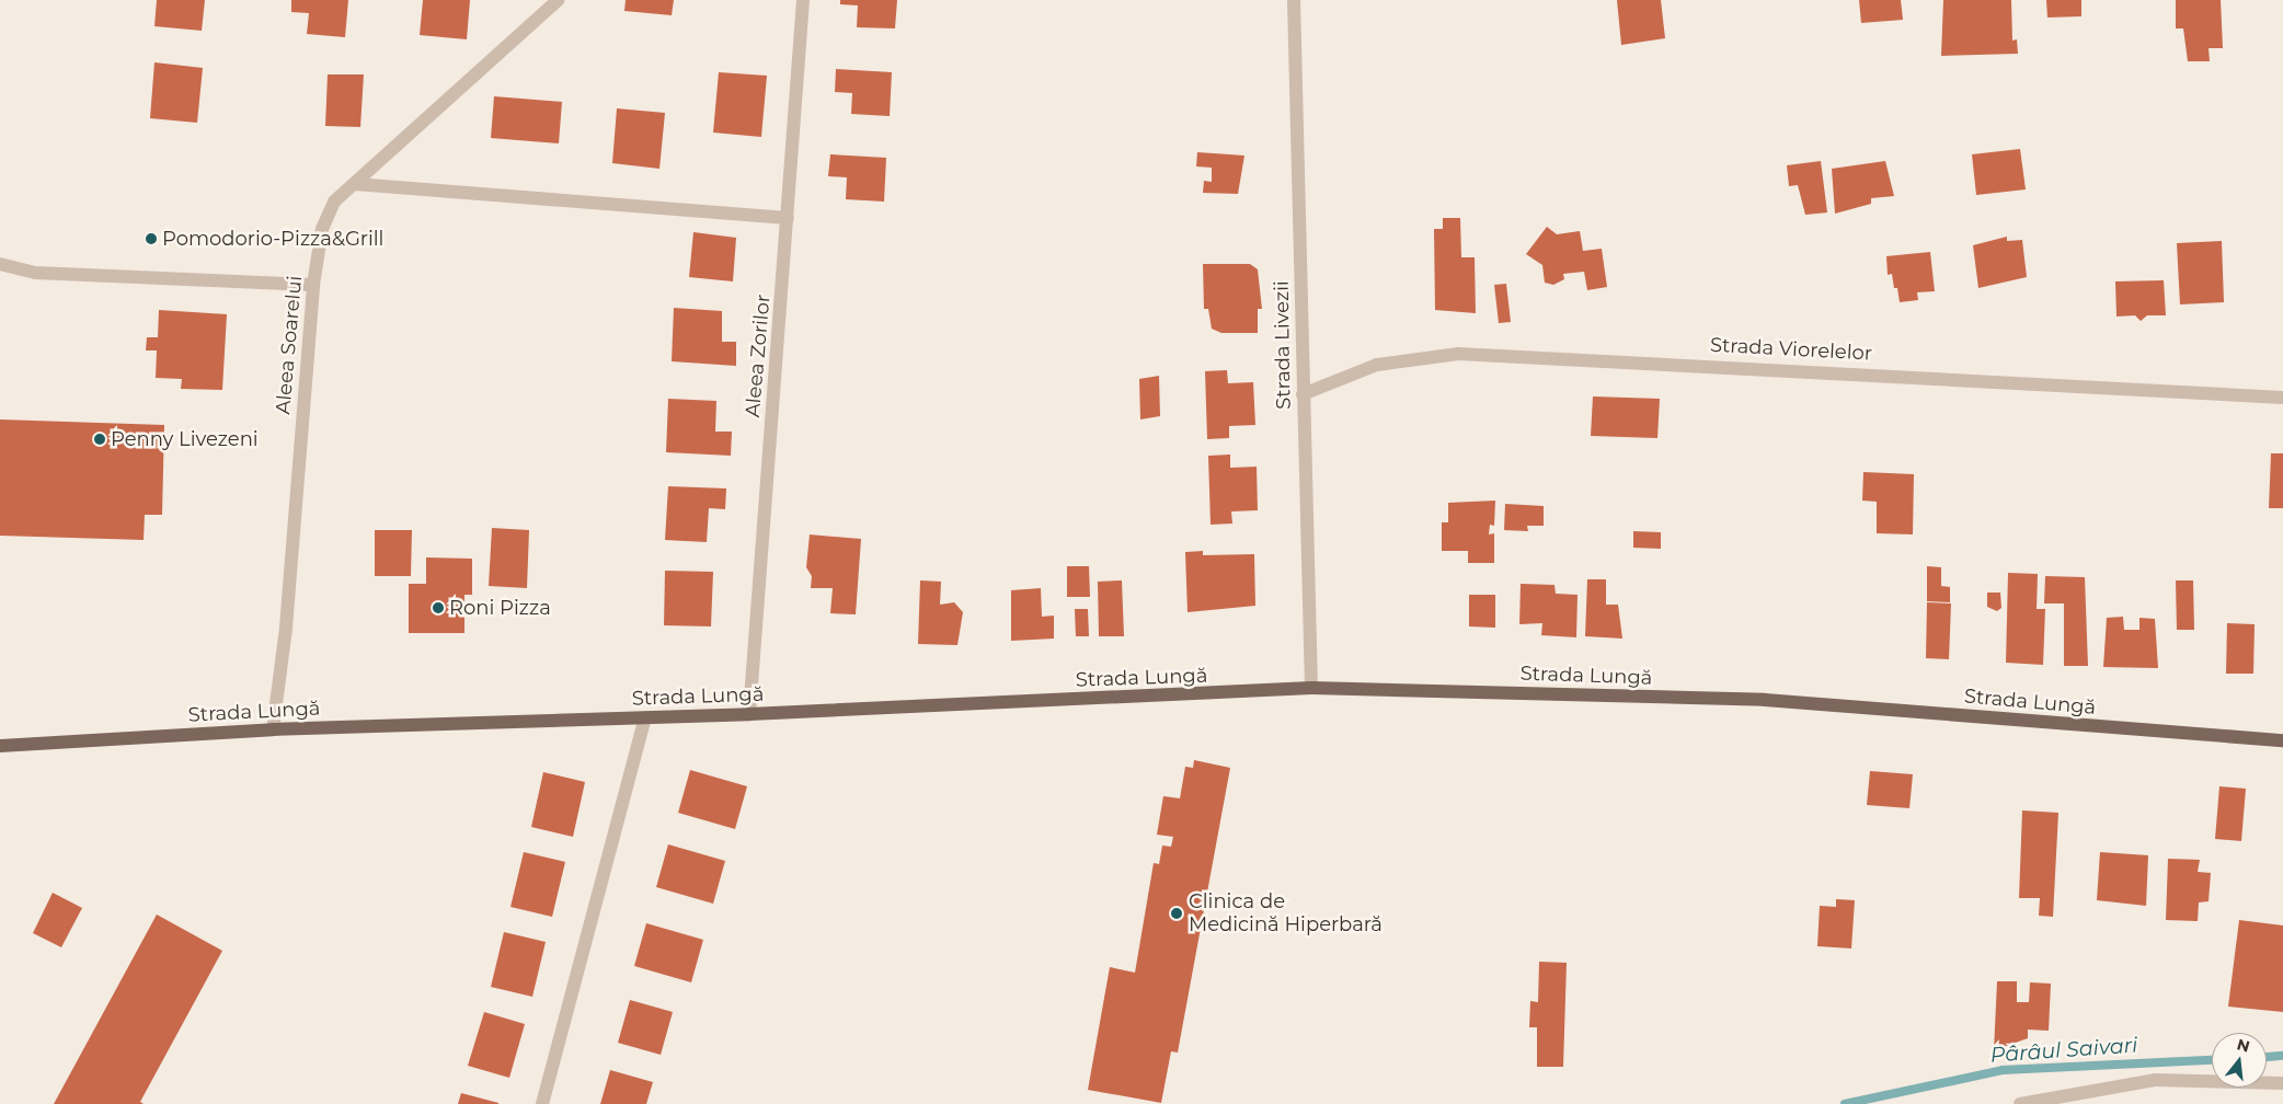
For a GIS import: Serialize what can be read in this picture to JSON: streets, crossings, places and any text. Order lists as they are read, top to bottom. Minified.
{"streets":{"main road":["Strada Lungă"],"street":["Aleea Soarelui","Strada Livezii","Strada Viorelelor","Aleea Zorilor"]},"crossings":[["Aleea Soarelui","Strada Lungă"],["Strada Livezii","Strada Viorelelor"],["Strada Livezii","Strada Lungă"],["Aleea Zorilor","Strada Lungă"]],"water":["Pârâul Saivari"],"places":["Pomodorio-Pizza&Grill","Penny Livezeni","Roni Pizza","Clinica de Medicină Hiperbară"],"north":"top"}
